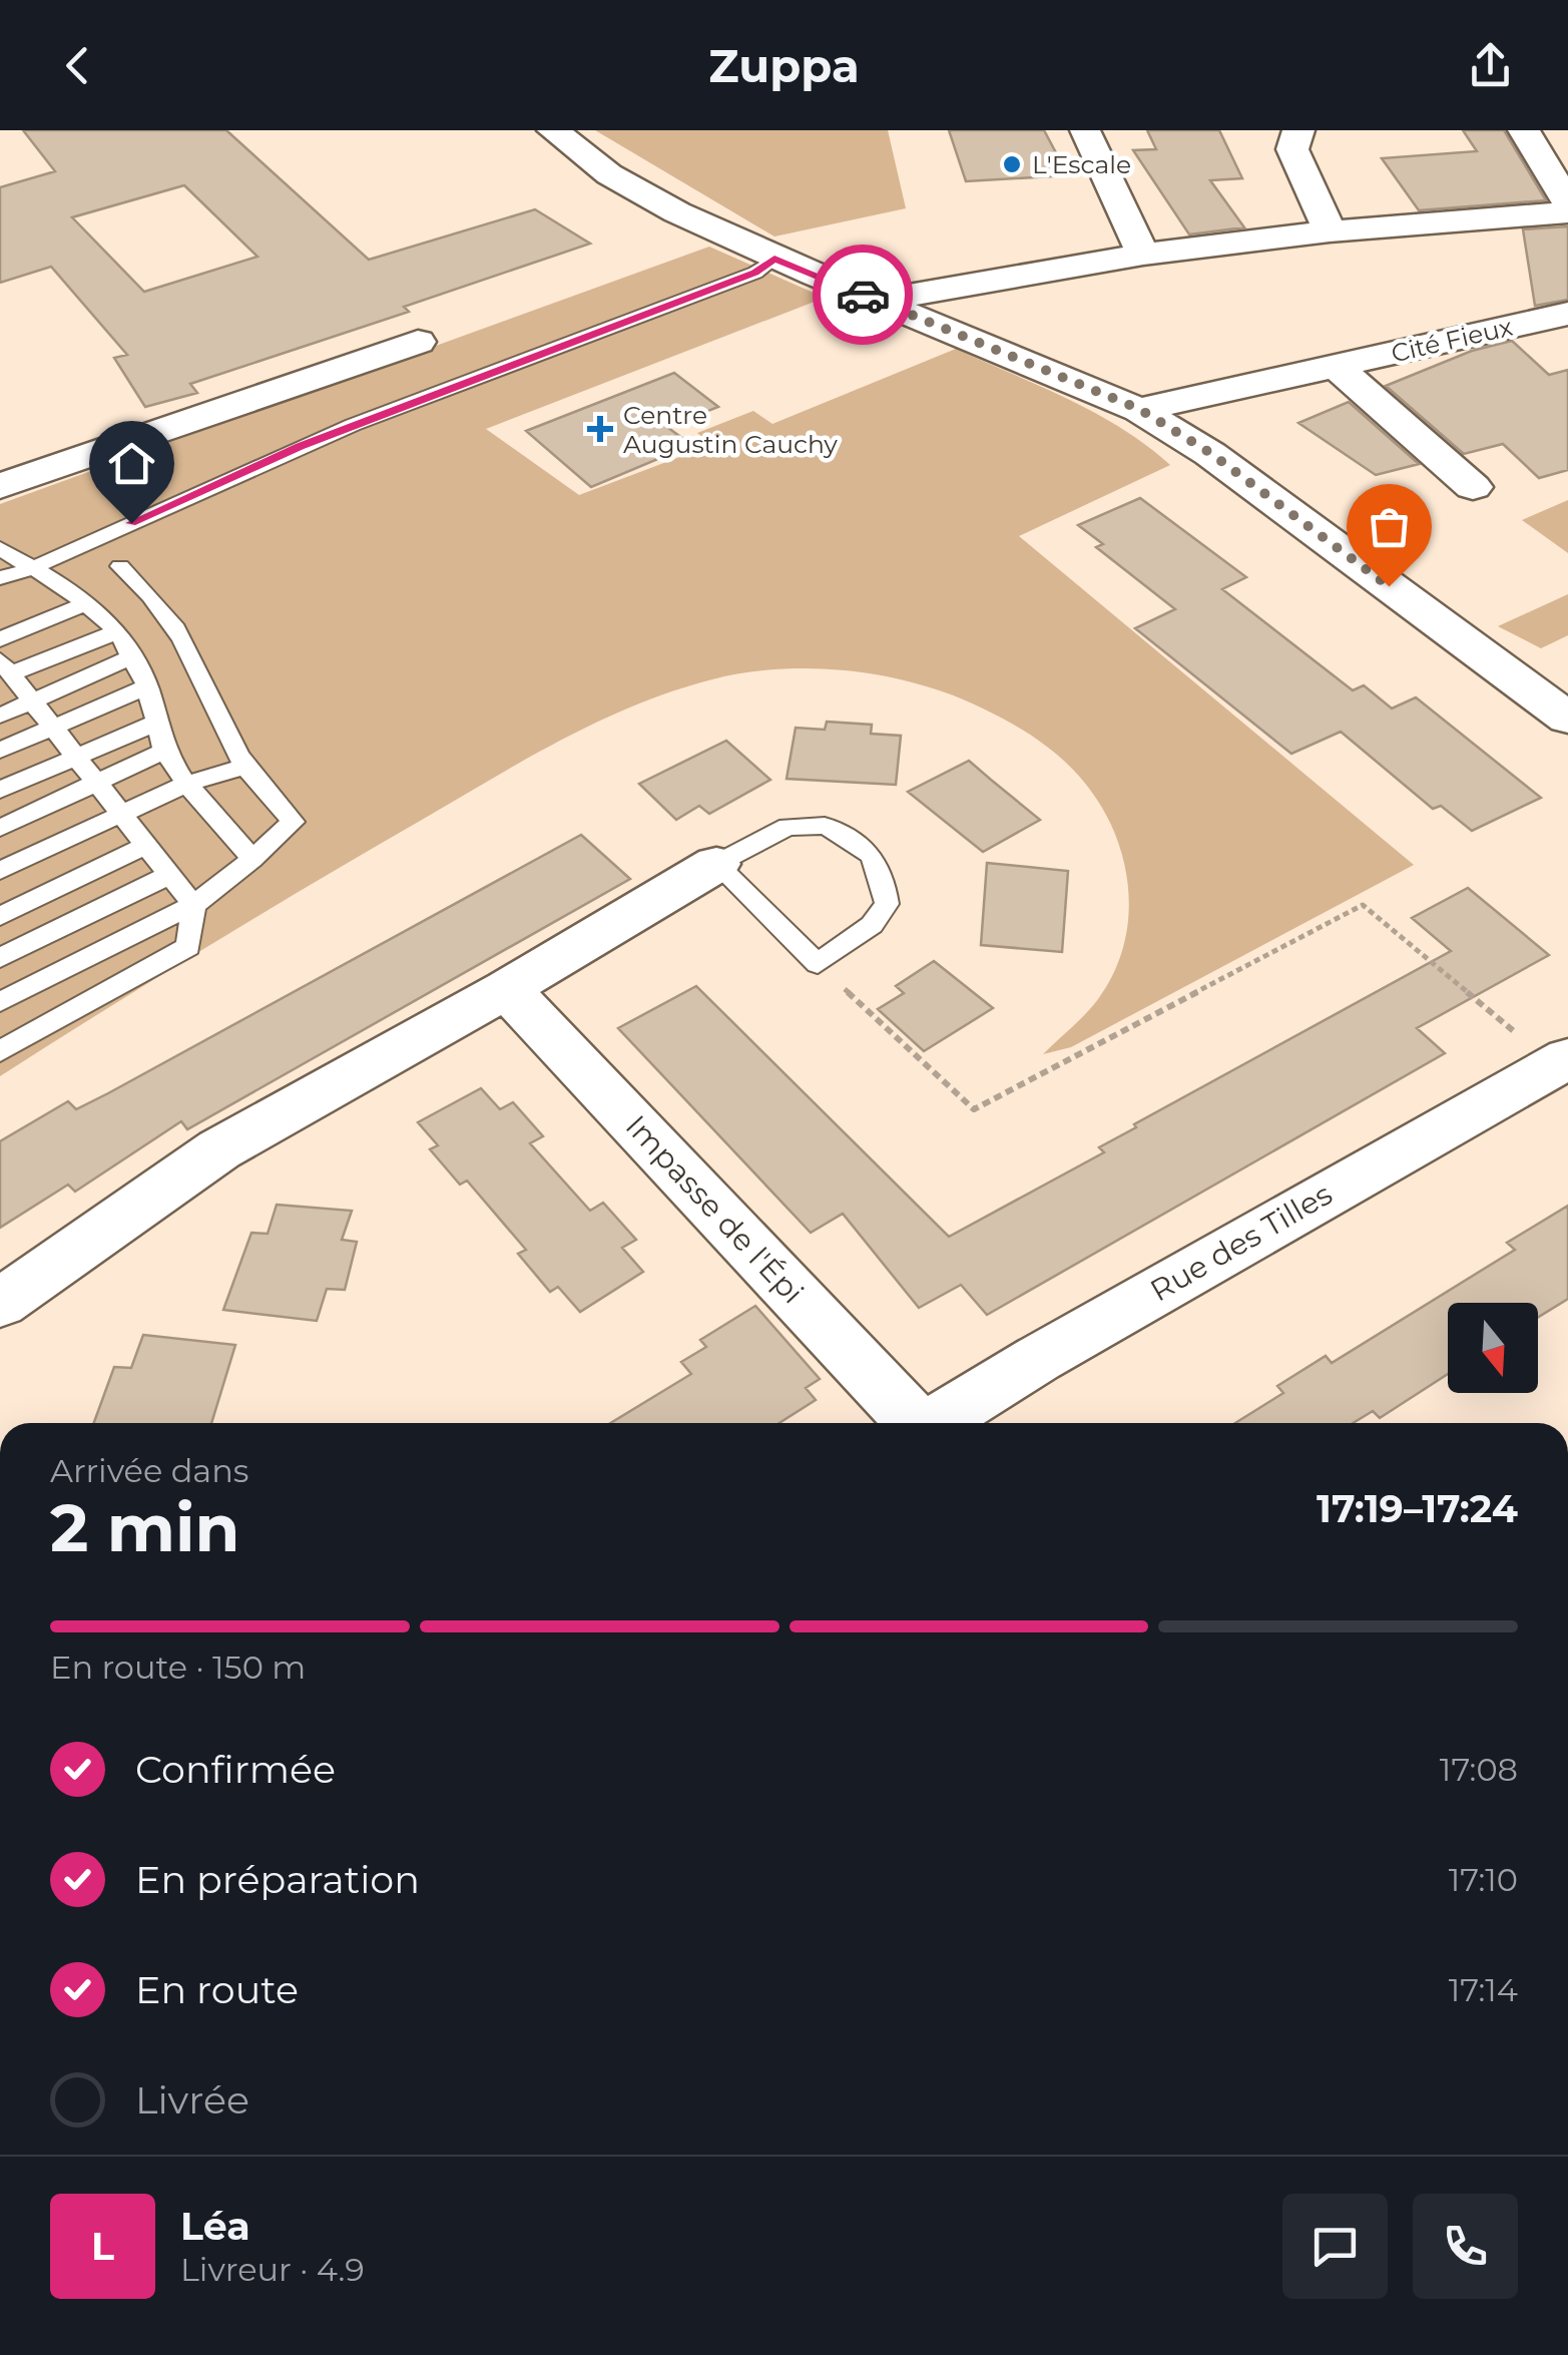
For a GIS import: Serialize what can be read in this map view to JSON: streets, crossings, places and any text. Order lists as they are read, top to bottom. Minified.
{"streets":{"street":["Cité Fieux","Impasse de l'Épi","Rue des Tilles"]},"places":{"other":["L'Escale"],"health":["Centre Augustin Cauchy"]},"north":"bottom","page":{"header":"Zuppa","heading":["2 min","Arrivée dans","17:19–17:24"],"panel":["Léa","Livreur · 4.9"],"bar":"En route · 150 m","list":[["Confirmée","17:08"],["En préparation","17:10"],["En route","17:14"],"Livrée"],"round":"L"}}
